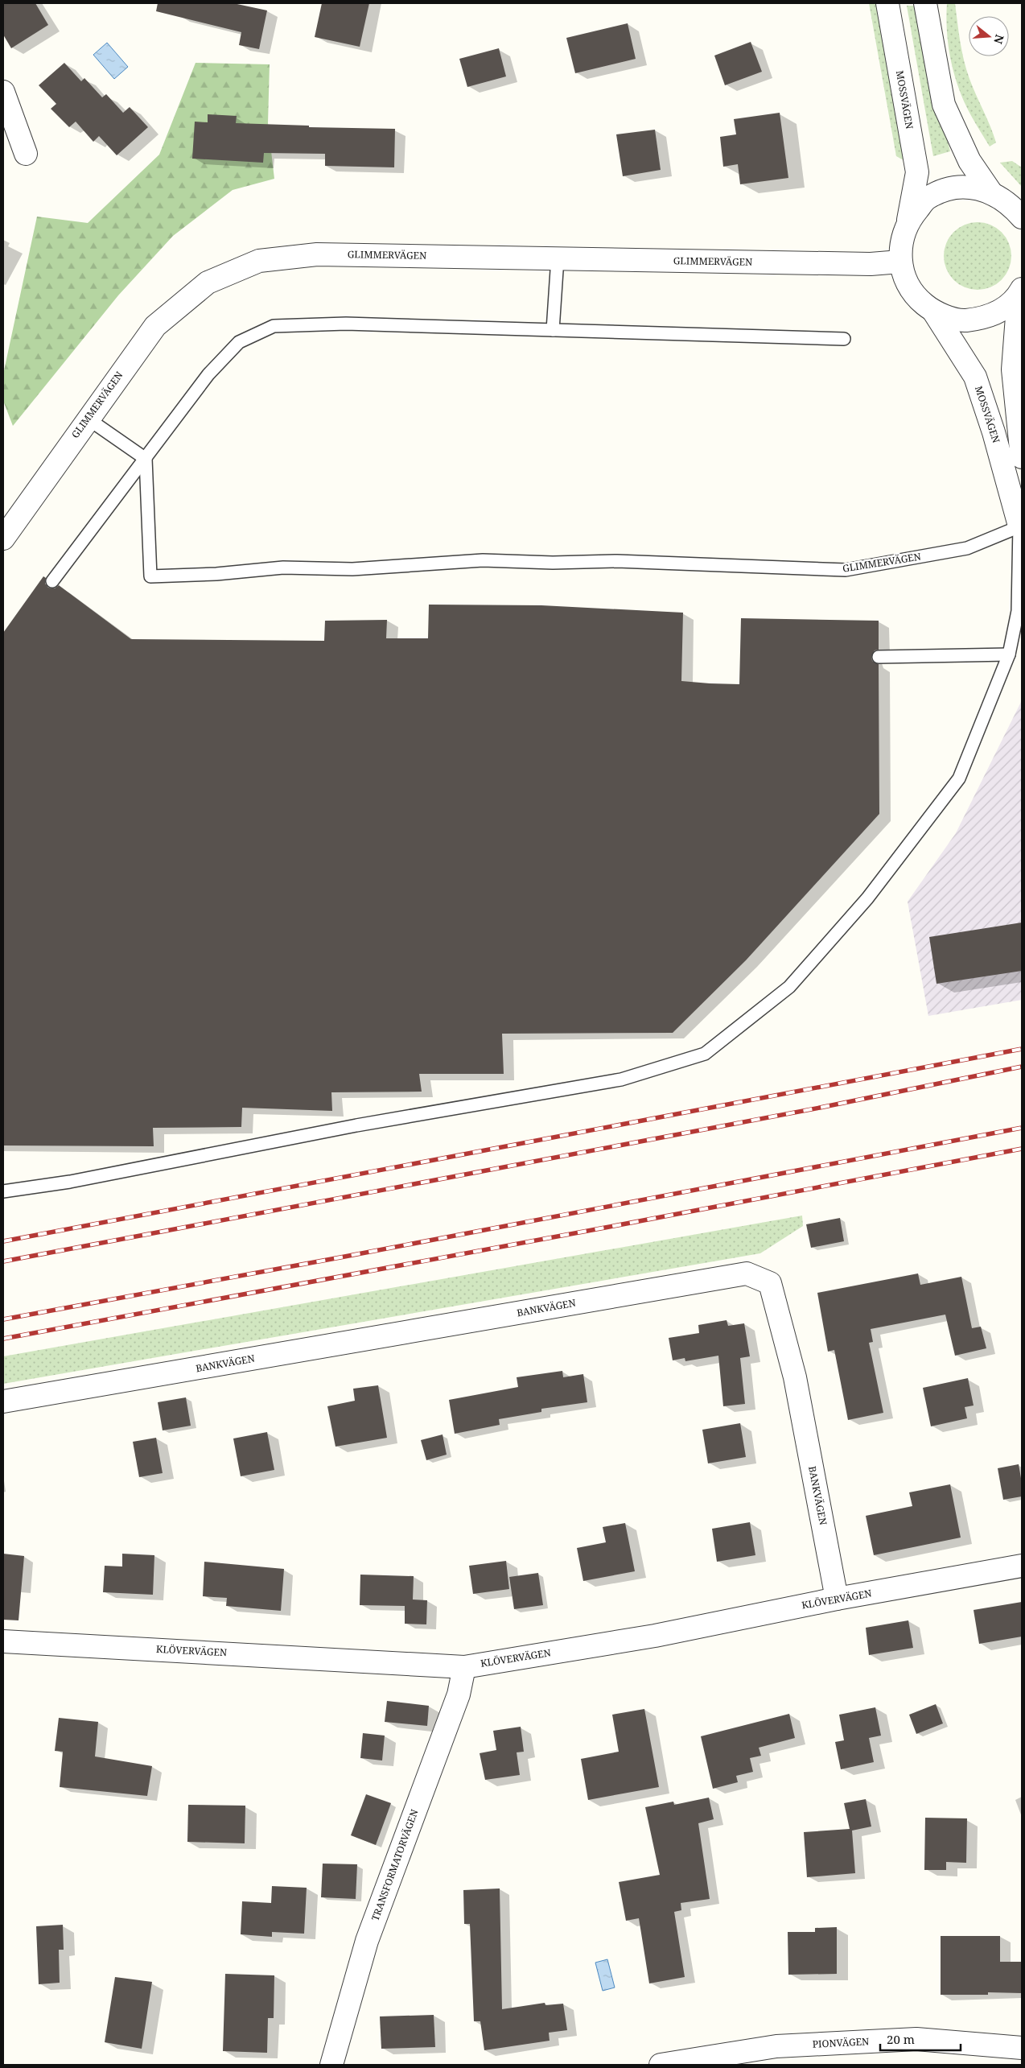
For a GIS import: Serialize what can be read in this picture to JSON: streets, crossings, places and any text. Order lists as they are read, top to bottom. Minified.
{"streets":{"street":["MOSSVÄGEN","GLIMMERVÄGEN","BANKVÄGEN","KLÖVERVÄGEN","TRANSFORMATORVÄGEN","PIONVÄGEN"]},"crossings":[["MOSSVÄGEN","GLIMMERVÄGEN"],["BANKVÄGEN","KLÖVERVÄGEN"],["KLÖVERVÄGEN","TRANSFORMATORVÄGEN"]],"scale_bar":"20 m","north":"right"}
